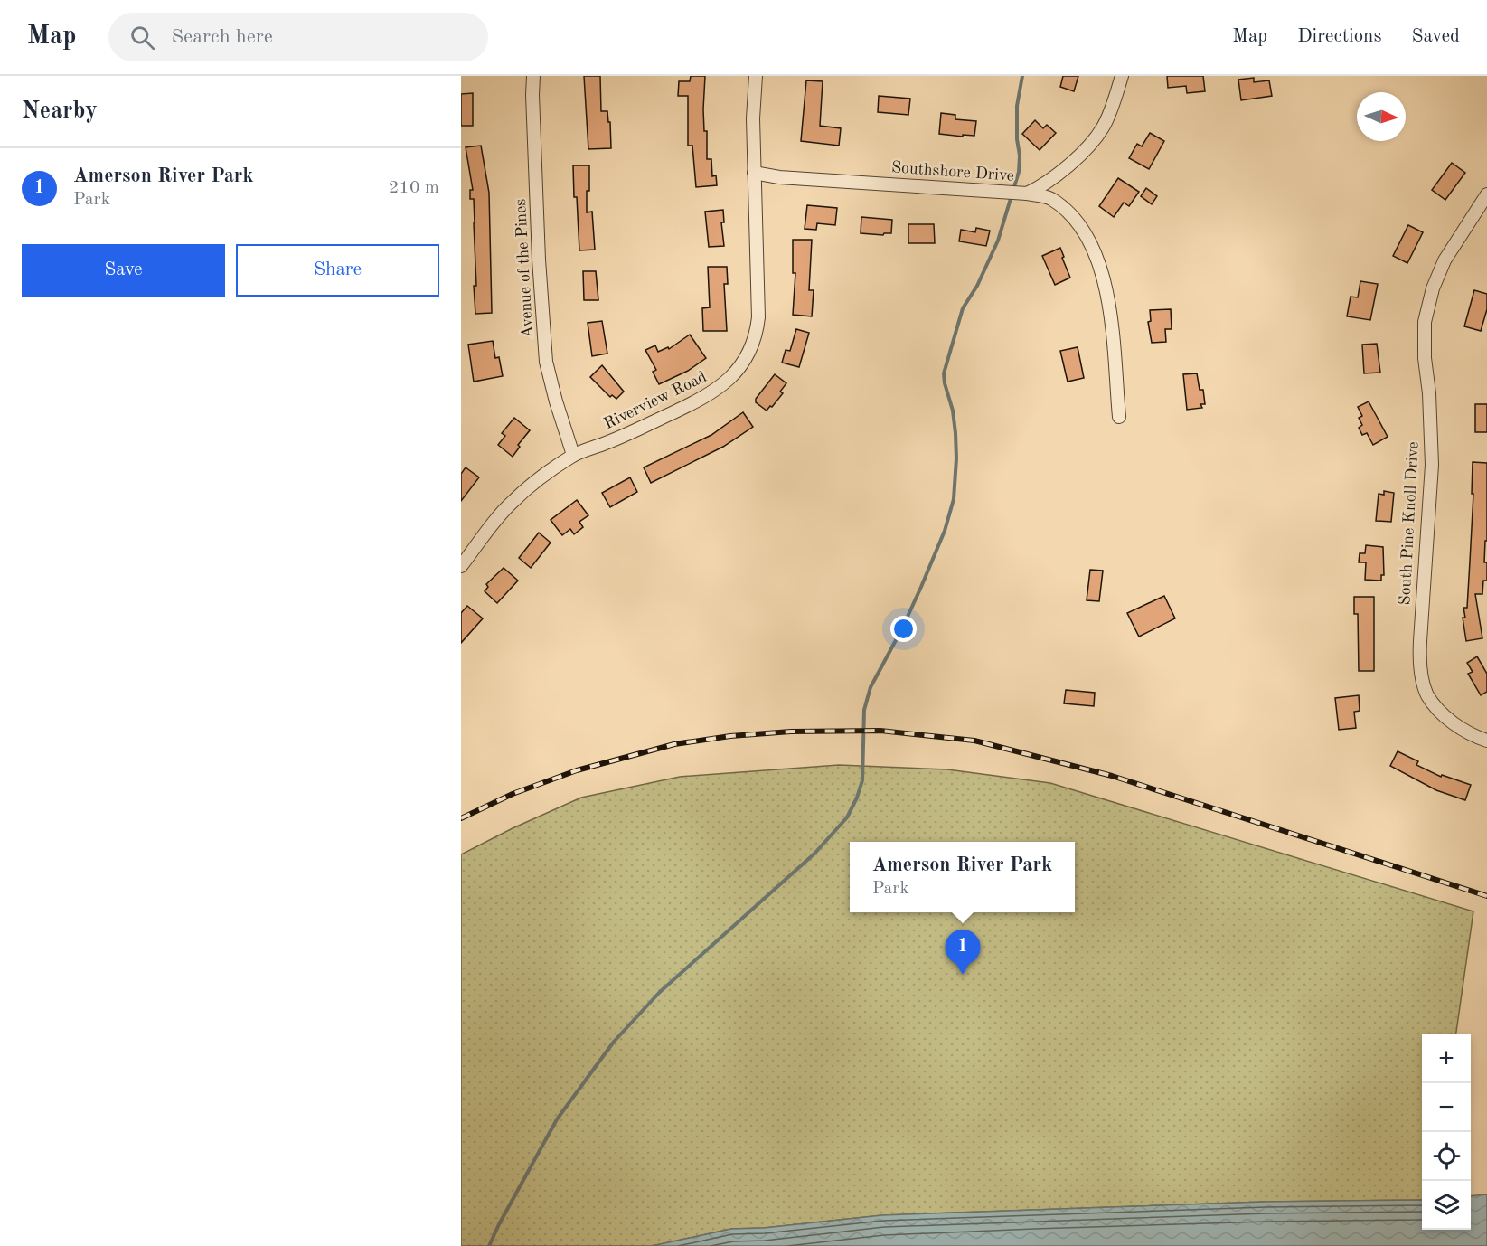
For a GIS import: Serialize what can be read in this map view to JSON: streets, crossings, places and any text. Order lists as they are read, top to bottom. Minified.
{"streets":{"street":["Southshore Drive","Avenue of the Pines","Riverview Road","South Pine Knoll Drive"]},"crossings":[["Southshore Drive","Riverview Road"],["Avenue of the Pines","Riverview Road"]],"north":"right","page":{"header":"Map","search":"Search here","nav":["Map","Directions","Saved"],"heading":"Nearby","list":[{"mark":"1","name":"Amerson River Park","note":"Park","value":"210 m"}],"buttons":["Save","Share"],"popup":["Amerson River Park","Park"],"pins":"1","map_buttons":["+","−"]}}
